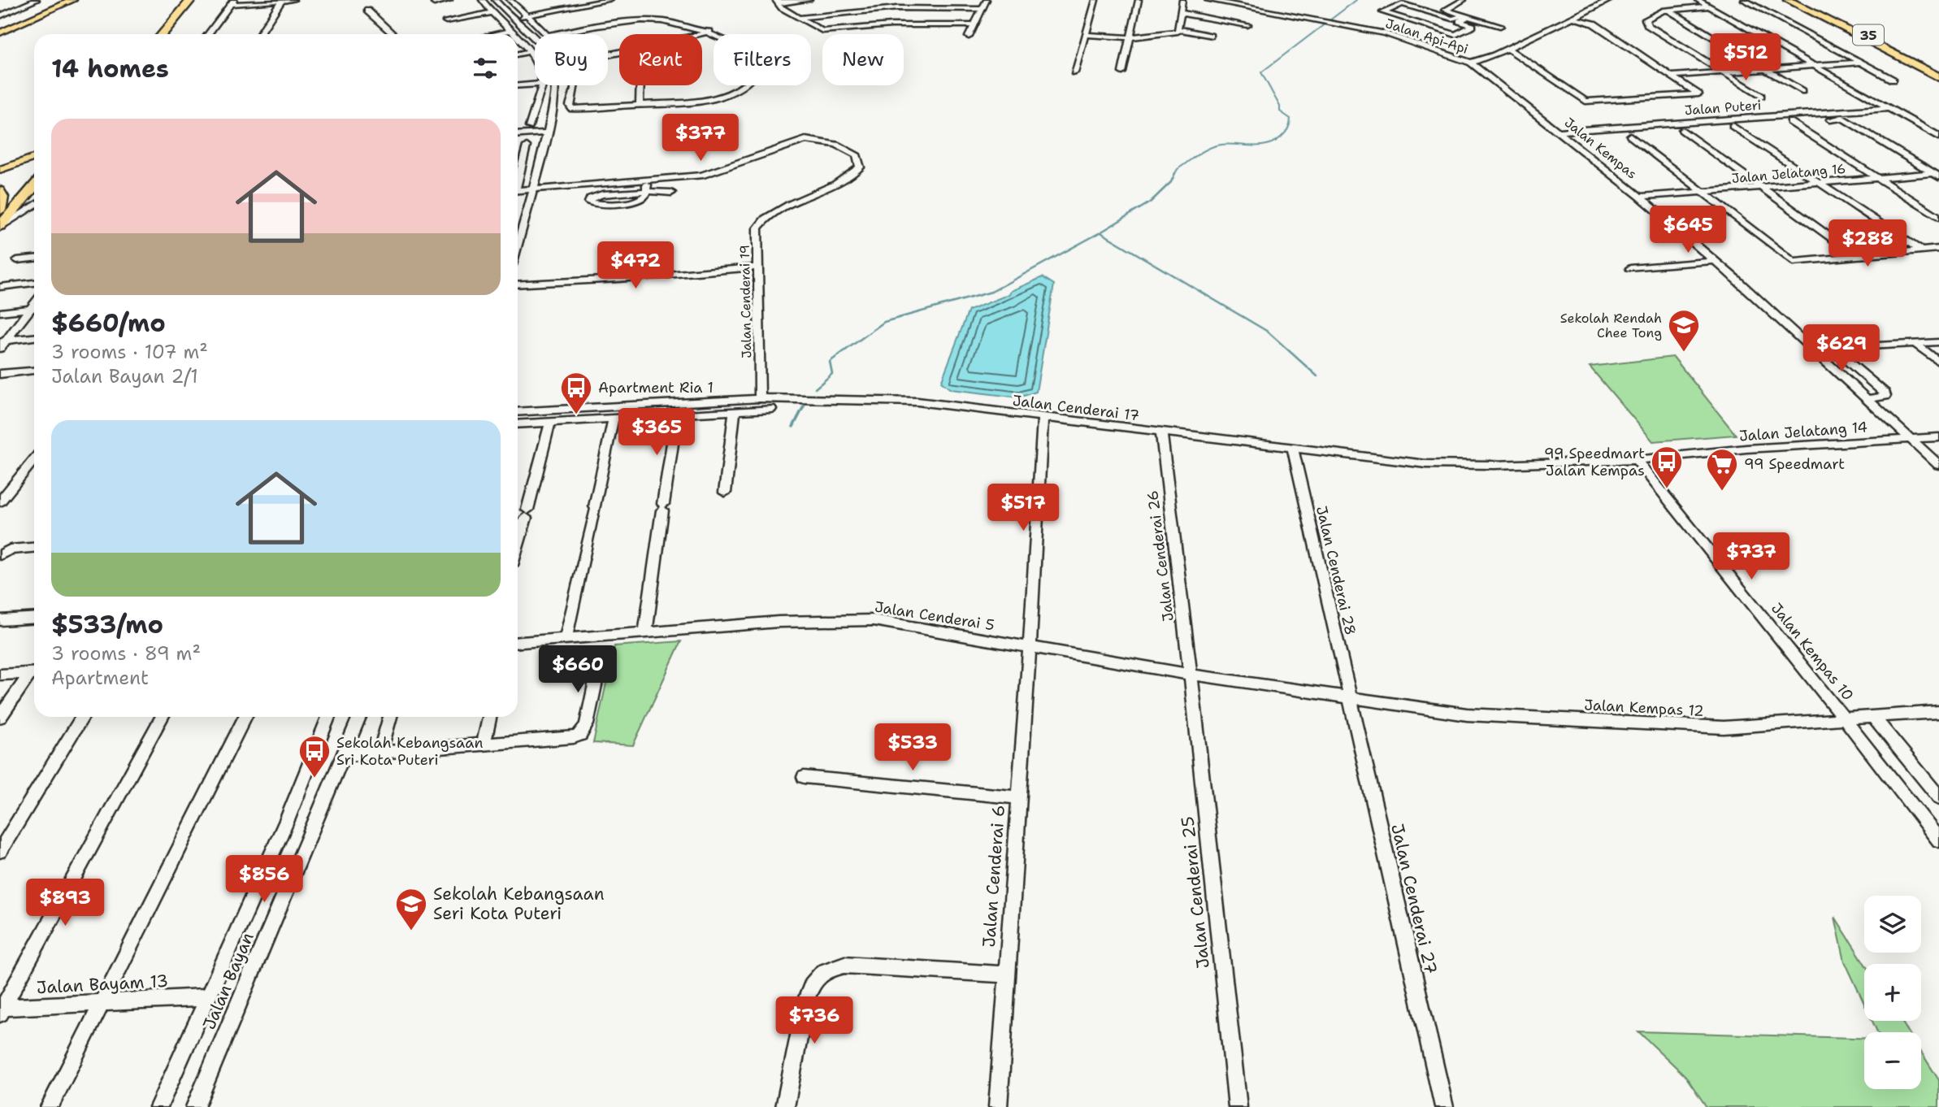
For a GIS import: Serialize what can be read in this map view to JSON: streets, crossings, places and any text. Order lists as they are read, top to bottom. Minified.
{"streets":{"highway":["35"],"street":["Jalan Api-Api","Jalan Puteri","Jalan Kempas","Jalan Jelatang 16","Jalan Cenderai 19","Jalan Cenderai 17","Jalan Jelatang 14","Jalan Cenderai 26","Jalan Cenderai 28","Jalan Cenderai 5","Jalan Kempas 10","Jalan Kempas 12","Jalan Cenderai 6","Jalan Cenderai 25","Jalan Cenderai 27","Jalan Bayan","Jalan Bayam 13"]},"crossings":[["Jalan Api-Api","Jalan Kempas"],["Jalan Puteri","Jalan Kempas"],["Jalan Kempas","Jalan Jelatang 16"],["Jalan Kempas","Jalan Jelatang 14"],["Jalan Cenderai 19","Jalan Cenderai 17"],["Jalan Cenderai 17","Jalan Jelatang 14"],["Jalan Cenderai 17","Jalan Cenderai 26"],["Jalan Cenderai 17","Jalan Cenderai 28"],["Jalan Cenderai 17","Jalan Kempas 10"],["Jalan Cenderai 17","Jalan Cenderai 6"],["Jalan Jelatang 14","Jalan Kempas 10"],["Jalan Cenderai 26","Jalan Cenderai 5"],["Jalan Cenderai 26","Jalan Cenderai 25"],["Jalan Cenderai 28","Jalan Cenderai 5"],["Jalan Cenderai 28","Jalan Kempas 12"],["Jalan Cenderai 28","Jalan Cenderai 27"],["Jalan Cenderai 5","Jalan Kempas 12"],["Jalan Cenderai 5","Jalan Cenderai 6"],["Jalan Cenderai 5","Jalan Cenderai 25"],["Jalan Cenderai 5","Jalan Cenderai 27"],["Jalan Kempas 10","Jalan Kempas 12"],["Jalan Kempas 12","Jalan Cenderai 27"]],"places":{"school or university":["Sekolah Rendah Chee Tong","Sekolah Kebangsaan Seri Kota Puteri"],"bus stop":["Apartment Ria 1","99 Speedmart Jalan Kempas","Sekolah Kebangsaan Sri Kota Puteri"],"supermarket":["99 Speedmart"]},"page":{"price":["$512","$377","$645","$288","$472","$629","$365","$517","$737","$660","$533","$856","$893","$736"],"chip":["Buy","Rent","Filters","New"],"heading":"14 homes","list":[{"name":"$660/mo","note":"3 rooms · 107 m² · Jalan Bayan 2/1"},{"name":"$533/mo","note":"3 rooms · 89 m² · Apartment"}],"map_buttons":["+","−"]}}
